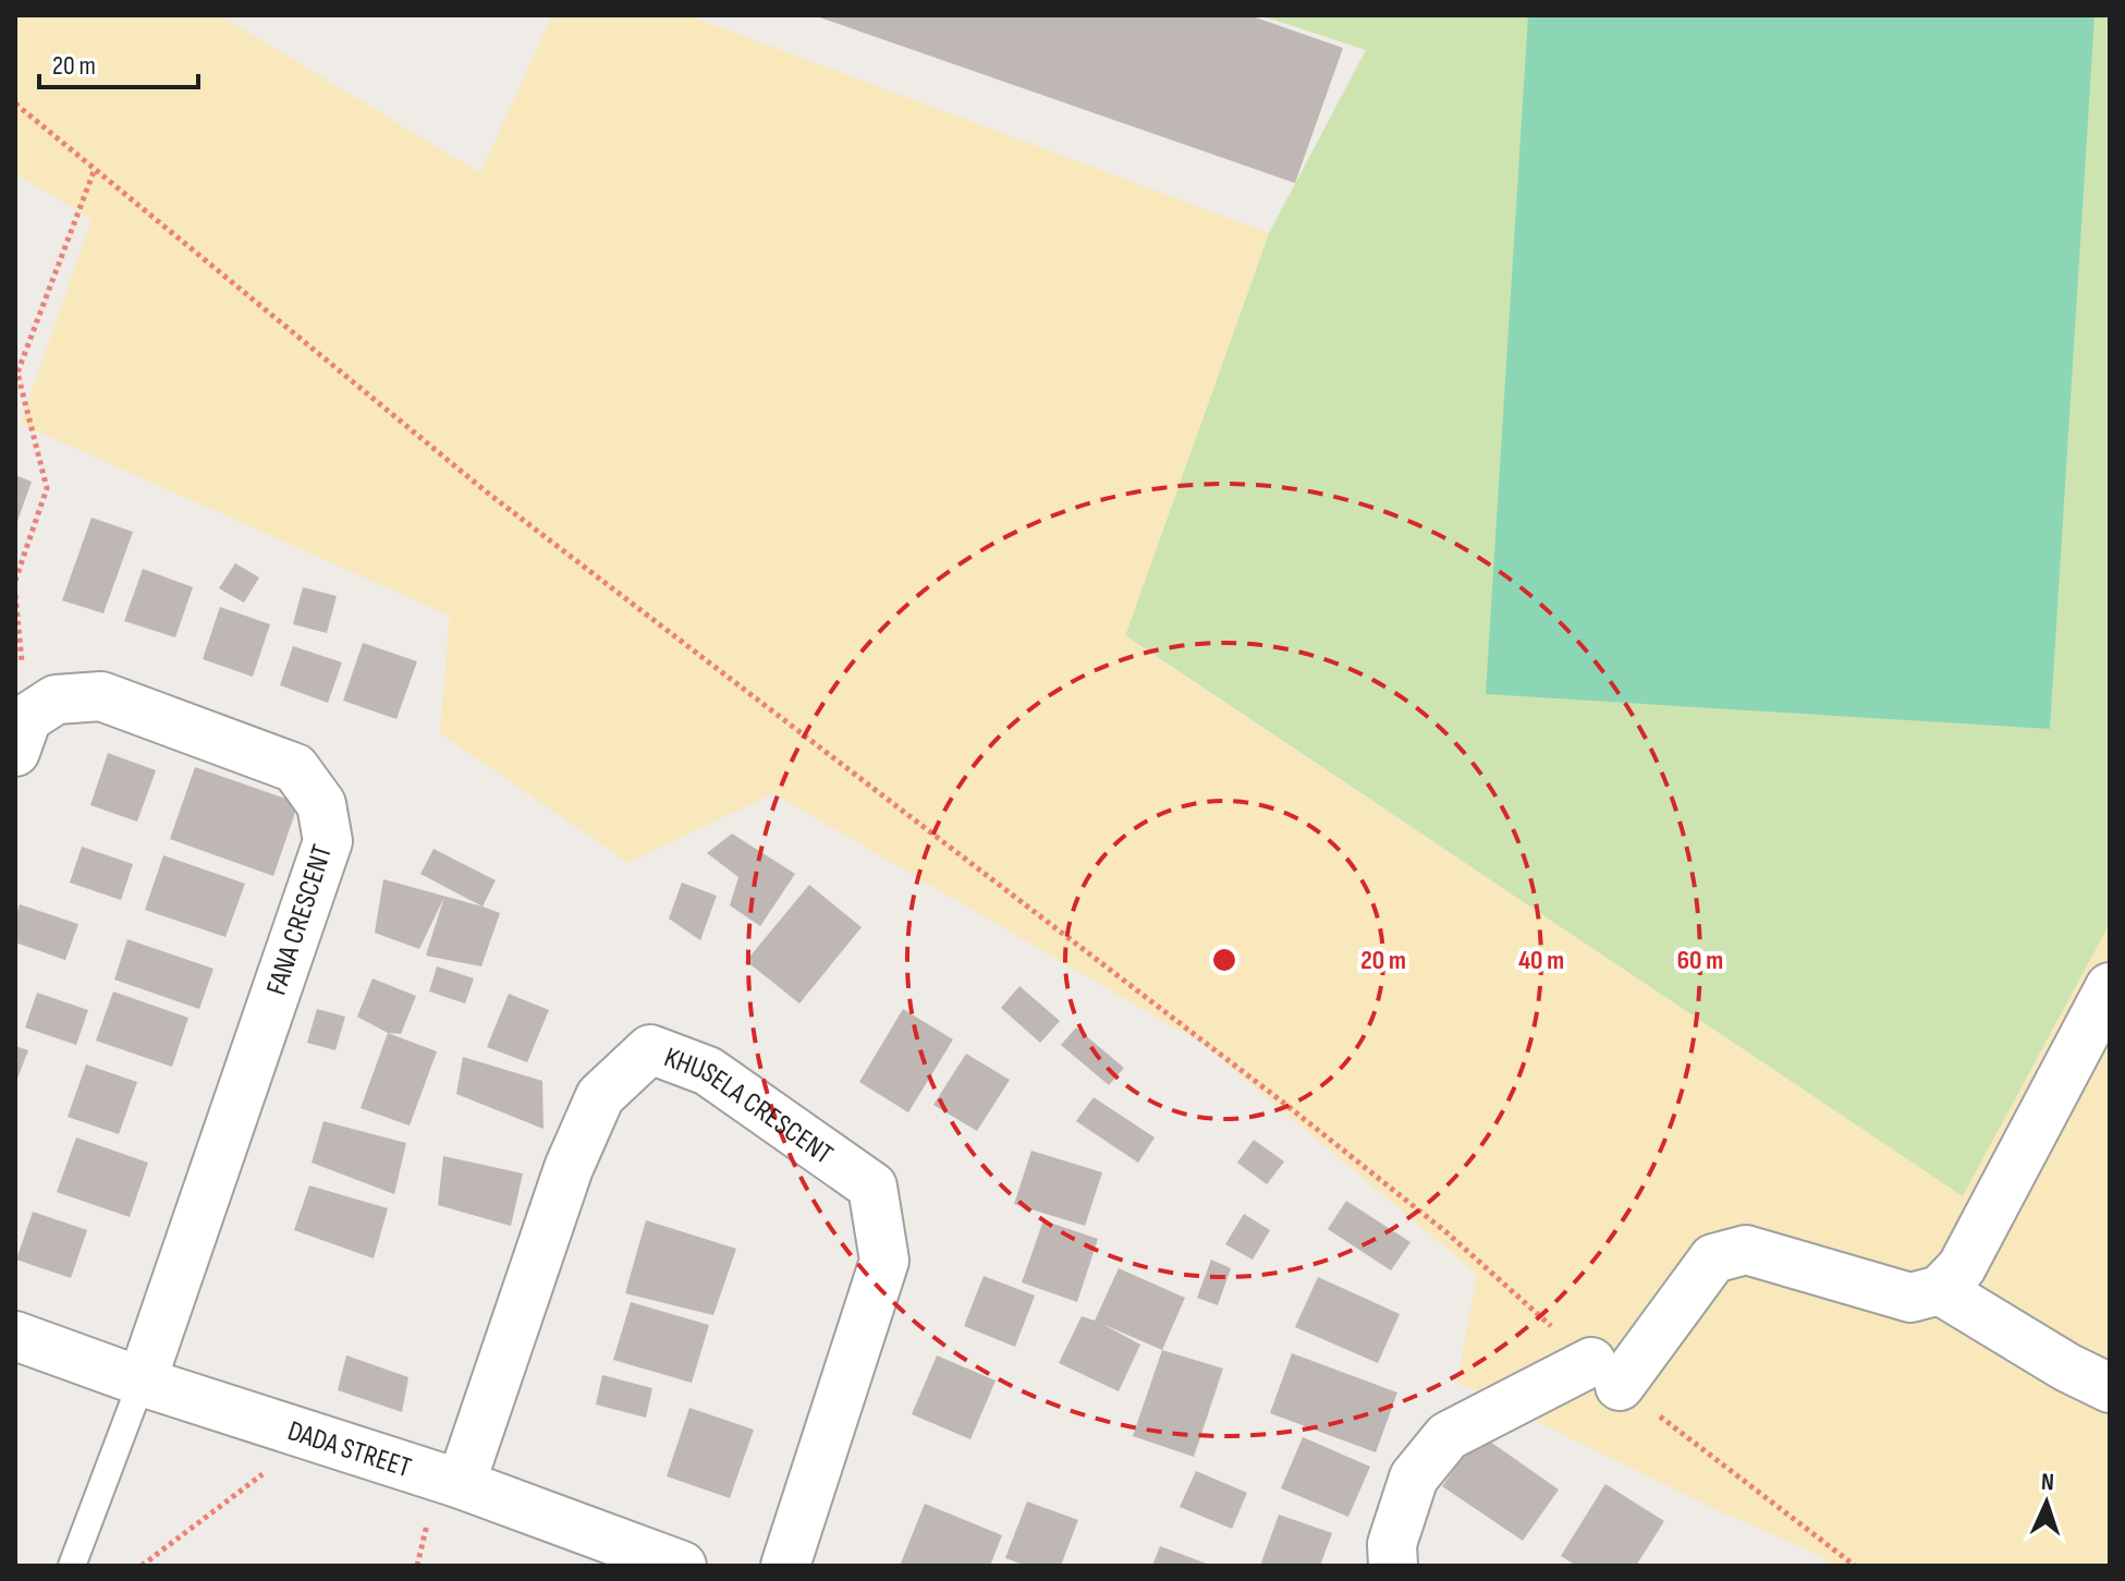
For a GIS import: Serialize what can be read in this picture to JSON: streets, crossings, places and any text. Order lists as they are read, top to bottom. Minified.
{"streets":{"street":["FANA CRESCENT","KHUSELA CRESCENT","DADA STREET"]},"crossings":[["FANA CRESCENT","DADA STREET"],["KHUSELA CRESCENT","DADA STREET"]],"scale_bar":"20 m","north":"top","rings":["20 m","40 m","60 m"]}
